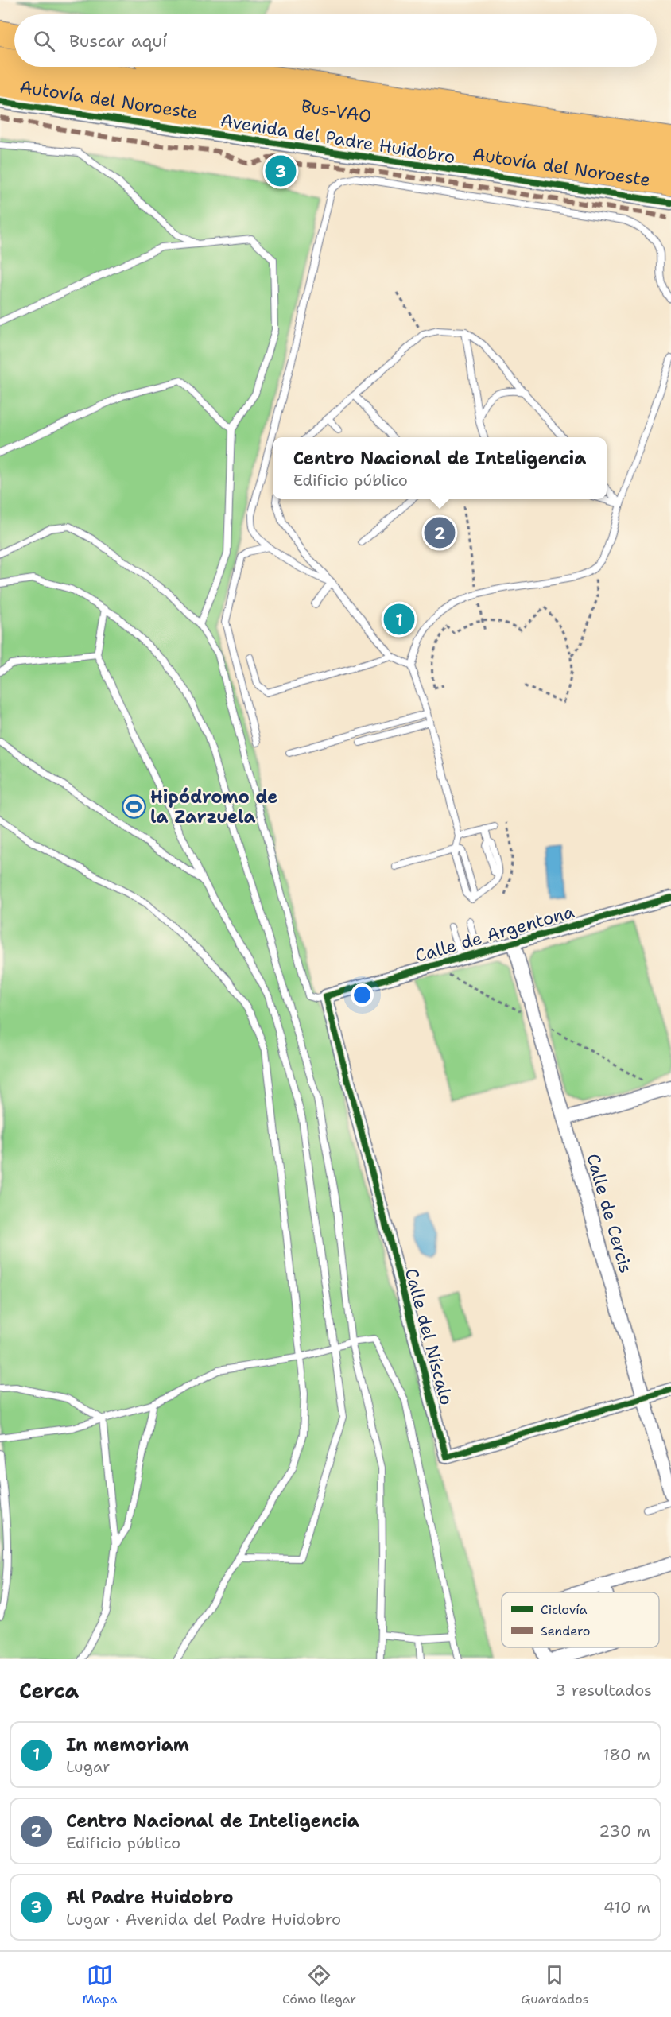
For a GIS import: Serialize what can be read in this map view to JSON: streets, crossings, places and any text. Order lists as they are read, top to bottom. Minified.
{"streets":{"highway":["Autovía del Noroeste","Bus-VAO"],"street":["Avenida del Padre Huidobro","Calle de Argentona","Calle de Cercis","Calle del Níscalo"]},"crossings":[["Calle de Argentona","Calle de Cercis"],["Calle de Argentona","Calle del Níscalo"],["Calle de Cercis","Calle del Níscalo"]],"places":{"sports":["Hipódromo de la Zarzuela"]},"legend":["Ciclovía","Sendero"],"page":{"search":"Buscar aquí","pins":["3","2","1"],"popup":["Centro Nacional de Inteligencia","Edificio público"],"heading":["Cerca","3 resultados"],"list":[{"mark":"1","name":"In memoriam","note":"Lugar","value":"180 m"},{"mark":"2","name":"Centro Nacional de Inteligencia","note":"Edificio público","value":"230 m"},{"mark":"3","name":"Al Padre Huidobro","note":"Lugar · Avenida del Padre Huidobro","value":"410 m"}],"nav":["Mapa","Cómo llegar","Guardados"]}}
